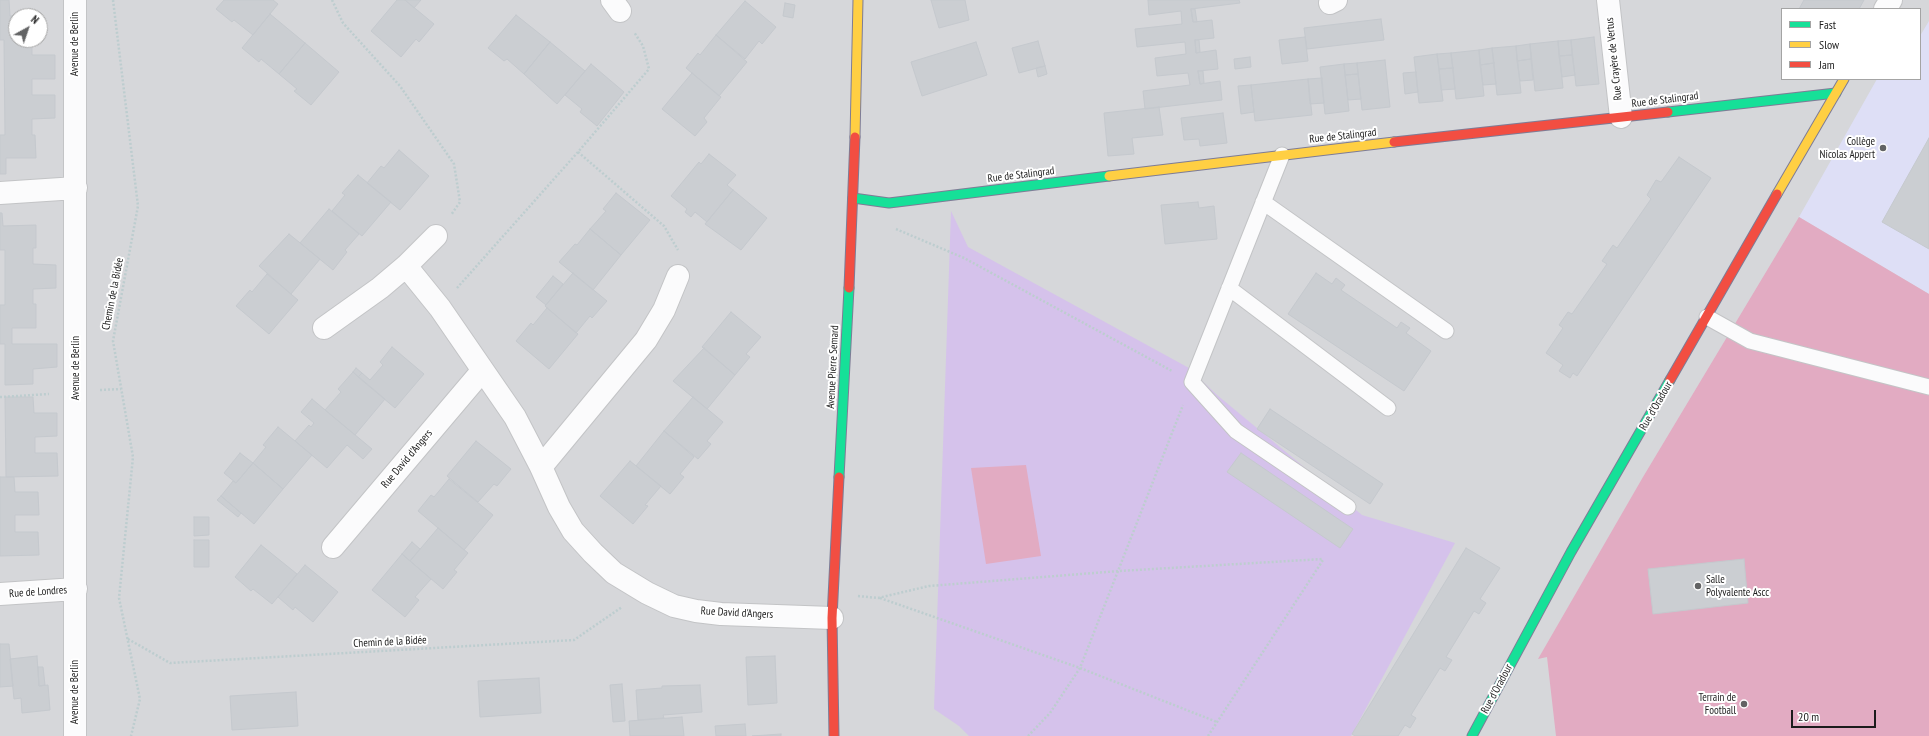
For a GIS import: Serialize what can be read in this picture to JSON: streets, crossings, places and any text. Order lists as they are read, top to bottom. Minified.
{"streets":{"street":["Avenue de Berlin","Rue Crayère de Vertus","Rue de Stalingrad","Avenue Pierre Semard","Rue d'Oradour","Rue David d'Angers","Rue de Londres"],"path":["Chemin de la Bidée"]},"crossings":[["Avenue de Berlin","Rue de Londres"],["Rue Crayère de Vertus","Rue de Stalingrad"],["Rue de Stalingrad","Avenue Pierre Semard"],["Rue de Stalingrad","Rue d'Oradour"],["Chemin de la Bidée","Rue David d'Angers"],["Avenue Pierre Semard","Rue David d'Angers"]],"places":["Collège Nicolas Appert","Salle Polyvalente Ascc","Terrain de Football"],"legend":["Fast","Slow","Jam"],"scale_bar":"20 m","north":"top right"}
